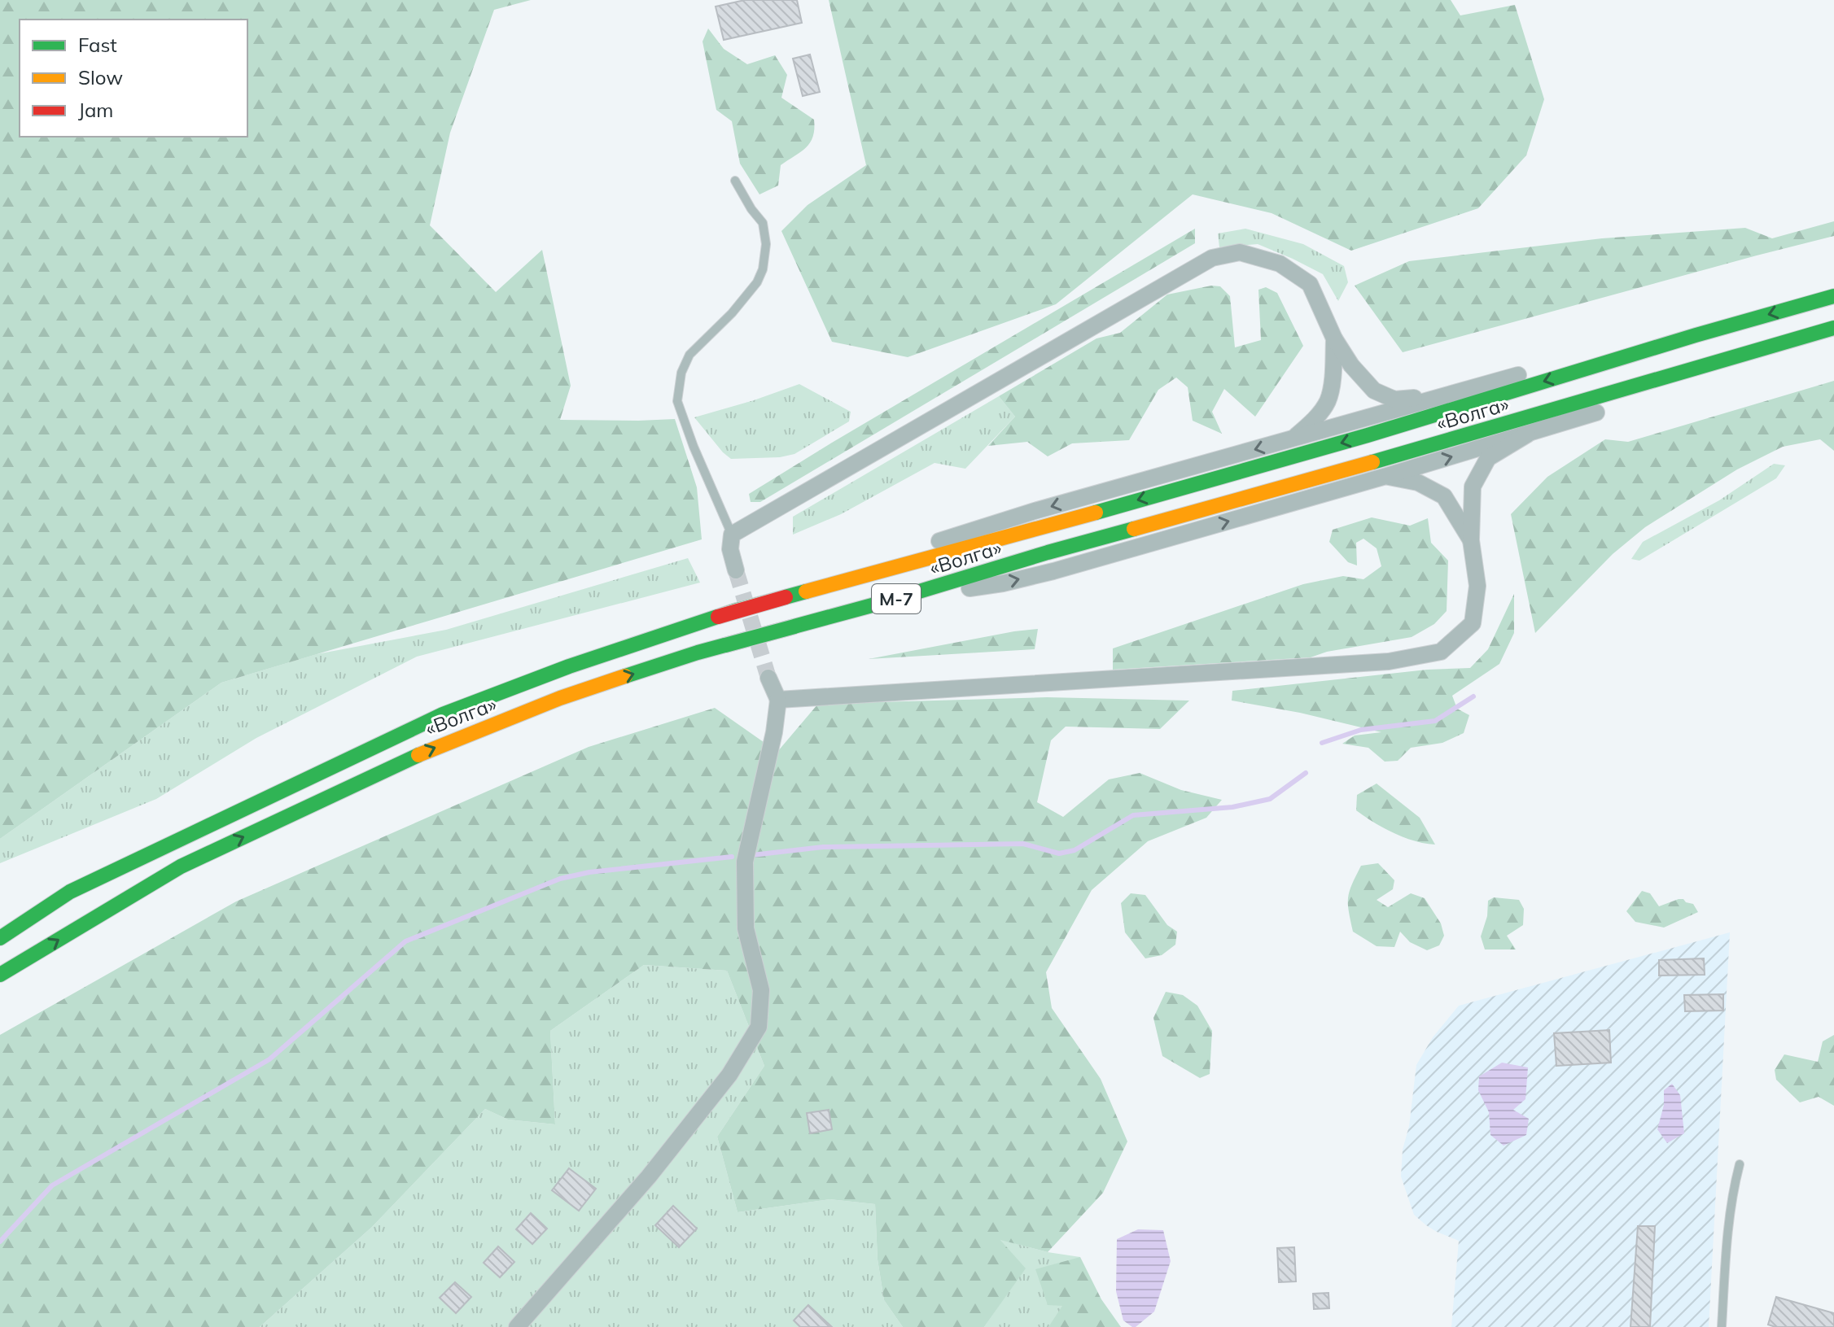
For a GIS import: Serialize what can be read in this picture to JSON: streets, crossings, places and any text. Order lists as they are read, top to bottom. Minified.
{"streets":{"highway":["«Волга»","М-7"]},"legend":["Fast","Slow","Jam"]}
